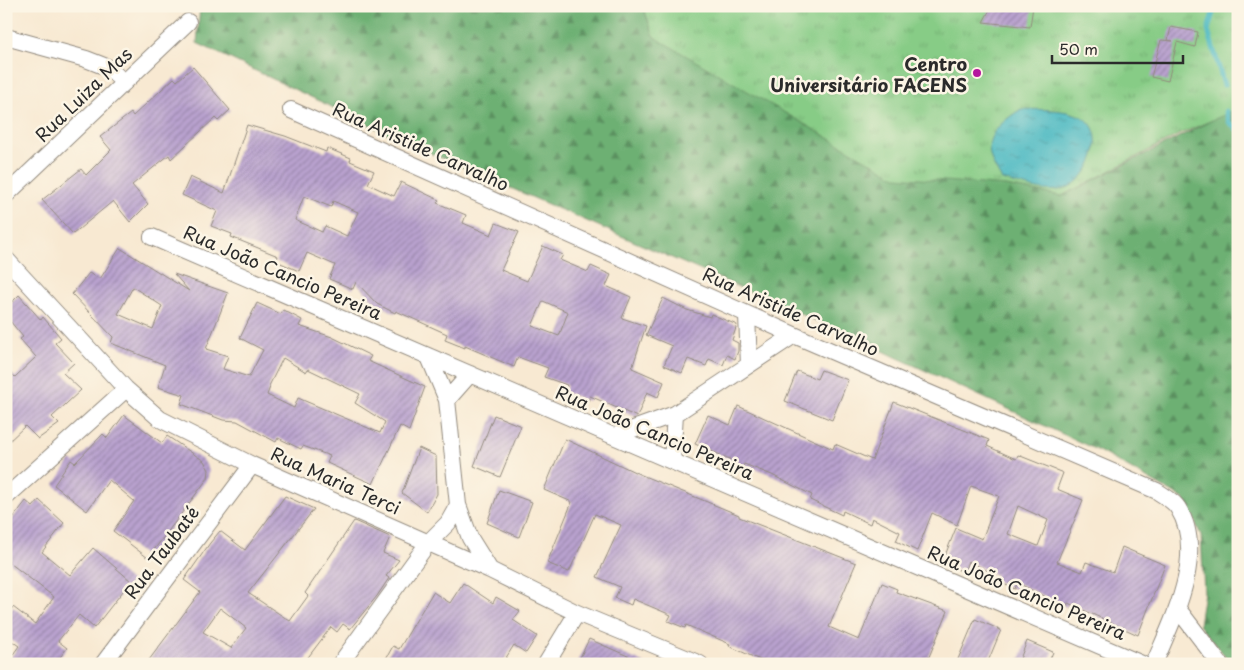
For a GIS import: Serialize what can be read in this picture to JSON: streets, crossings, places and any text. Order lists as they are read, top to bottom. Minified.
{"streets":{"street":["Rua Luiza Mas","Rua Aristide Carvalho","Rua João Cancio Pereira","Rua Maria Terci","Rua Taubaté"]},"crossings":[["Rua Maria Terci","Rua Taubaté"]],"places":["Centro Universitário FACENS"],"scale_bar":"50 m"}
